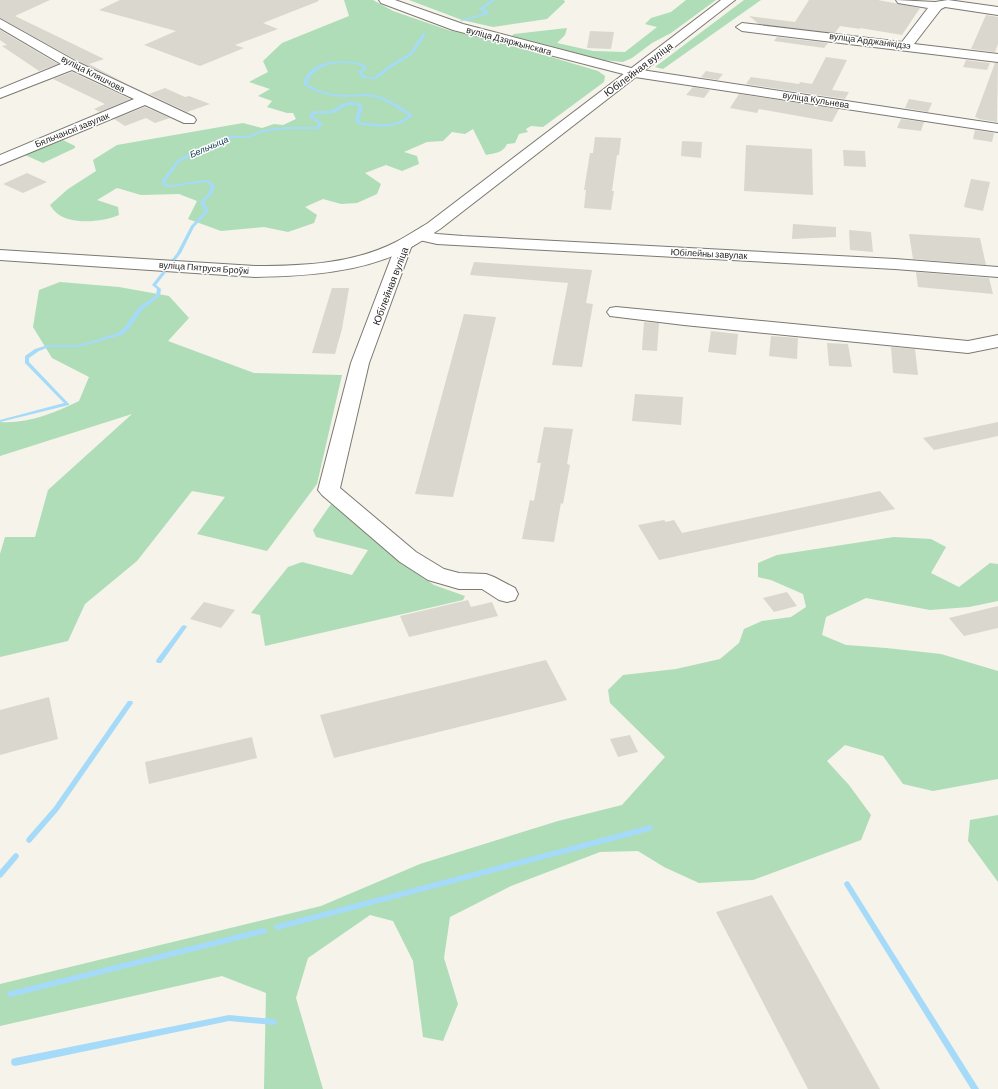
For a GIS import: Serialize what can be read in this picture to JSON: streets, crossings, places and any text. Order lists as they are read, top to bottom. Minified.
{"streets":{"street":["вуліца Дзяржынскага","вуліца Арджанікідзэ","Юбілейная вуліца","вуліца Кляшчова","вуліца Кульнева","Бяльчанскі завулак","Юбілейны завулак","вуліца Пятруся Броўкі"]},"crossings":[["вуліца Дзяржынскага","Юбілейная вуліца"],["вуліца Дзяржынскага","вуліца Кульнева"],["Юбілейная вуліца","вуліца Кульнева"],["Юбілейная вуліца","Юбілейны завулак"],["Юбілейная вуліца","вуліца Пятруся Броўкі"],["вуліца Кляшчова","Бяльчанскі завулак"],["Юбілейны завулак","вуліца Пятруся Броўкі"]],"water":["Бельчыца"]}
